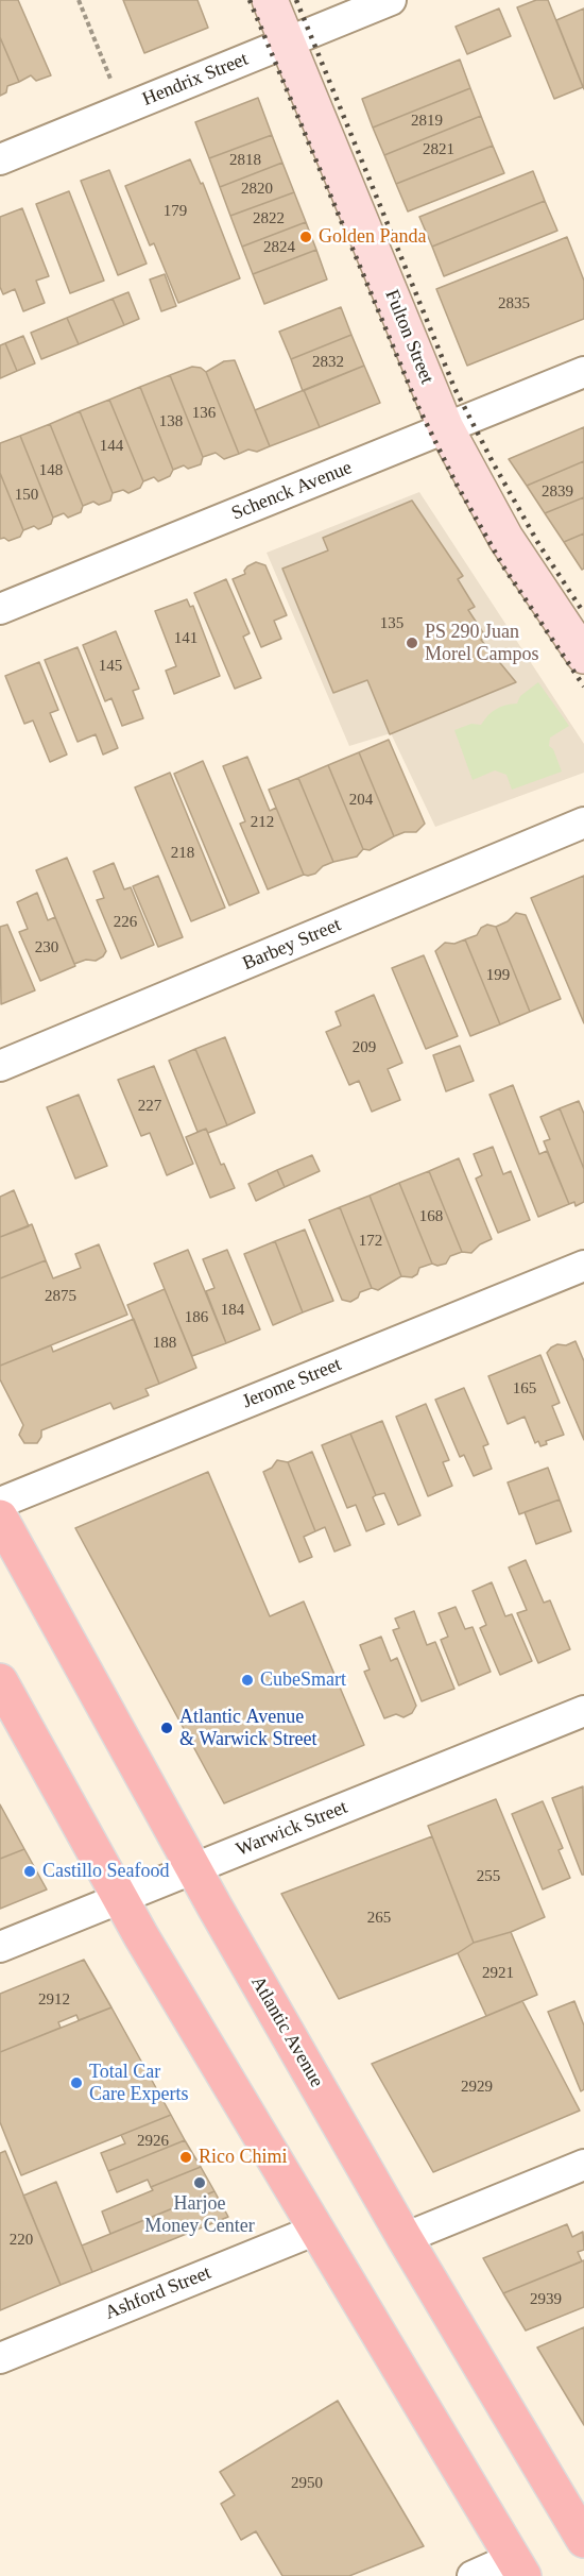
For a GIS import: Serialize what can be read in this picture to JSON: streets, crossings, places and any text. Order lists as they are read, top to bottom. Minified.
{"streets":{"main road":["Atlantic Avenue"],"street":["Hendrix Street","Fulton Street","Schenck Avenue","Barbey Street","Jerome Street","Warwick Street","Ashford Street"]},"crossings":[["Hendrix Street","Fulton Street"],["Fulton Street","Schenck Avenue"],["Warwick Street","Atlantic Avenue"]],"places":["Golden Panda","PS 290 Juan Morel Campos","CubeSmart","Atlantic Avenue & Warwick Street","Castillo Seafood","Total Car Care Experts","Rico Chimi","Harjoe Money Center"],"house_numbers":["2819","2821","2818","2820","179","2822","2824","2835","2832","136","138","144","148","2839","150","135","141","145","204","212","218","226","230","199","209","227","168","172","2875","184","186","188","165","255","265","2921","2912","2929","2926","220","2939","2950"]}
